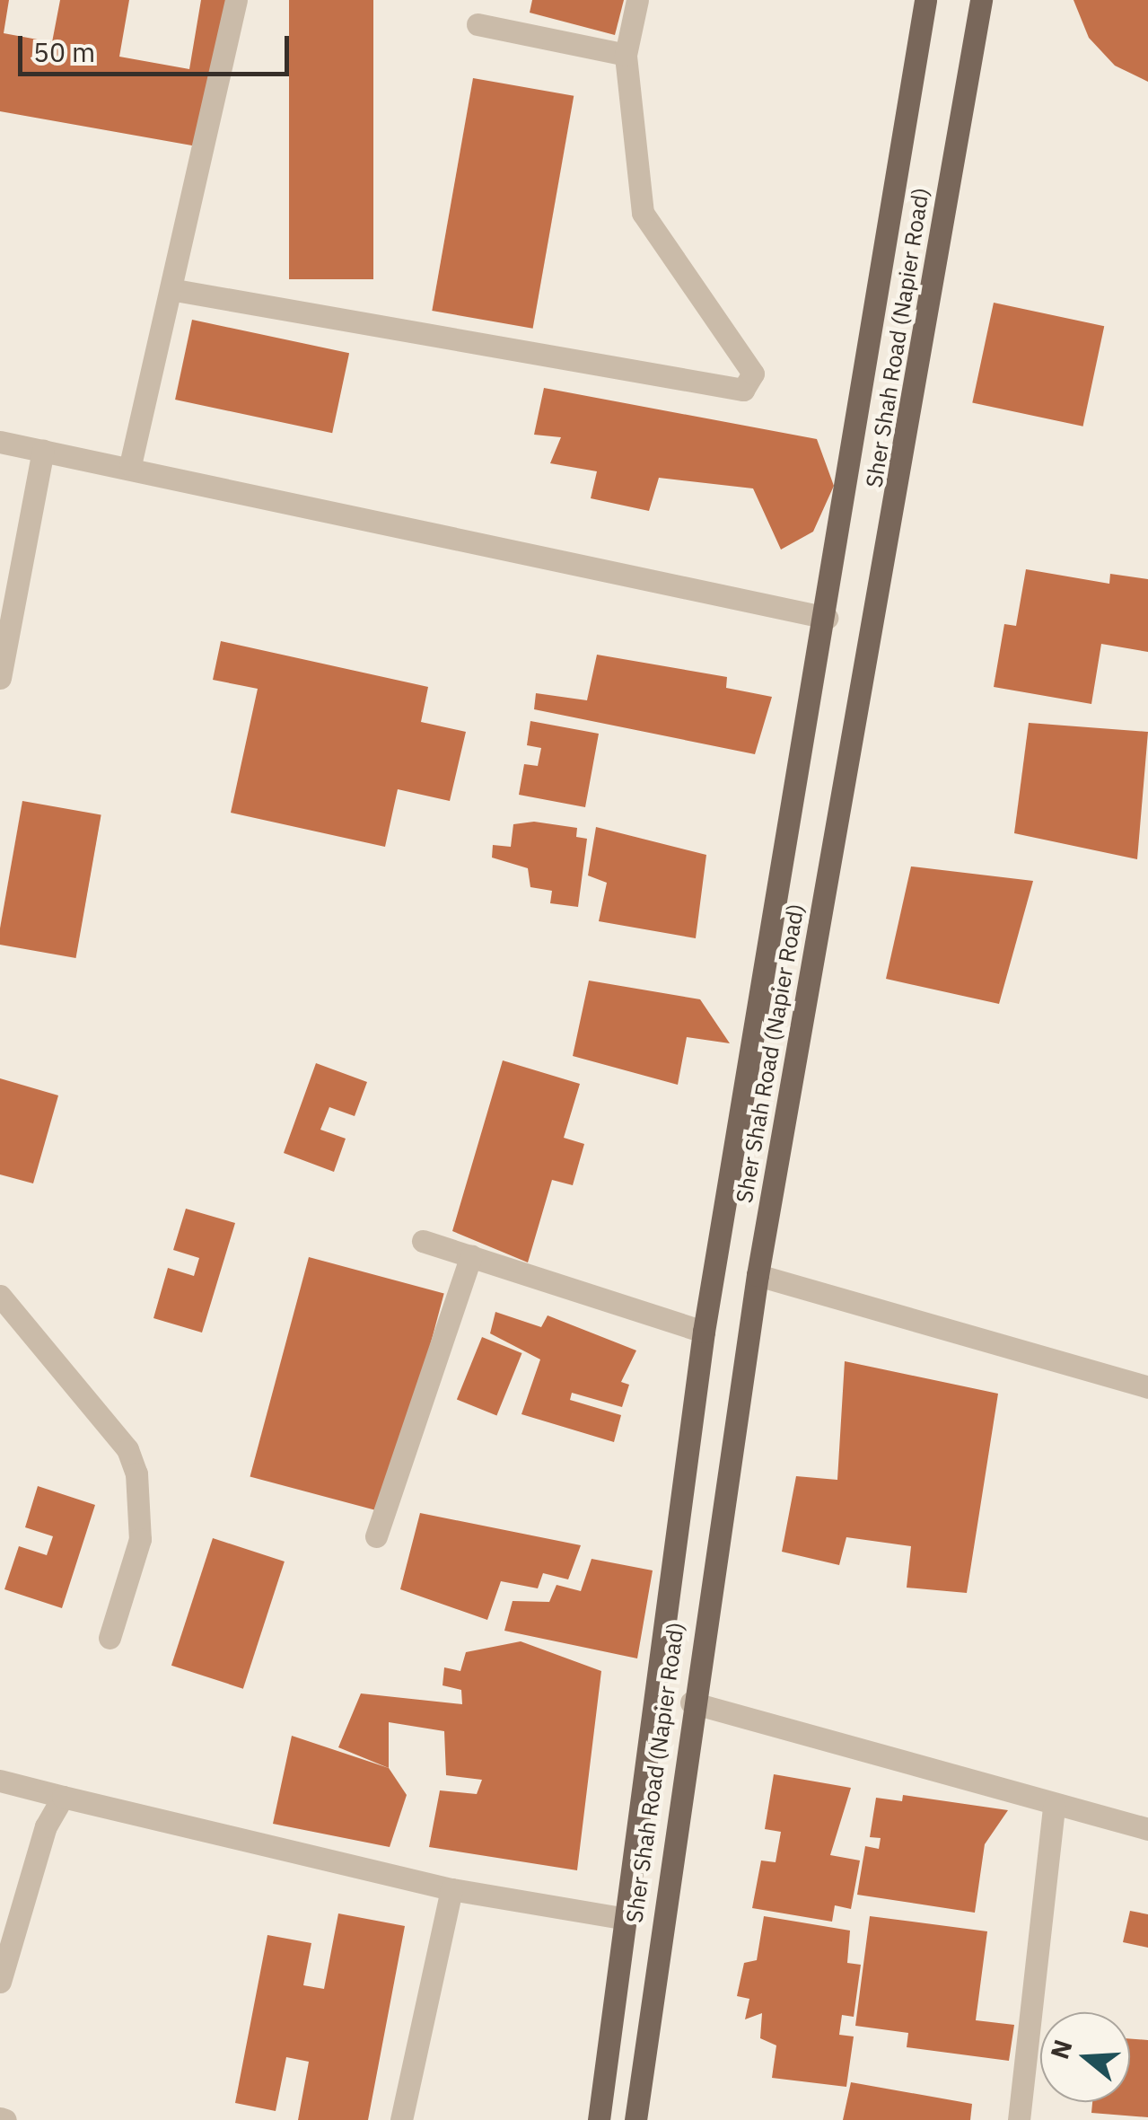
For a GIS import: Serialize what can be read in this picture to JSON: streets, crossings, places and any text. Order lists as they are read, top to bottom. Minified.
{"streets":{"main road":["Sher Shah Road (Napier Road)"]},"scale_bar":"50 m","north":"left"}
